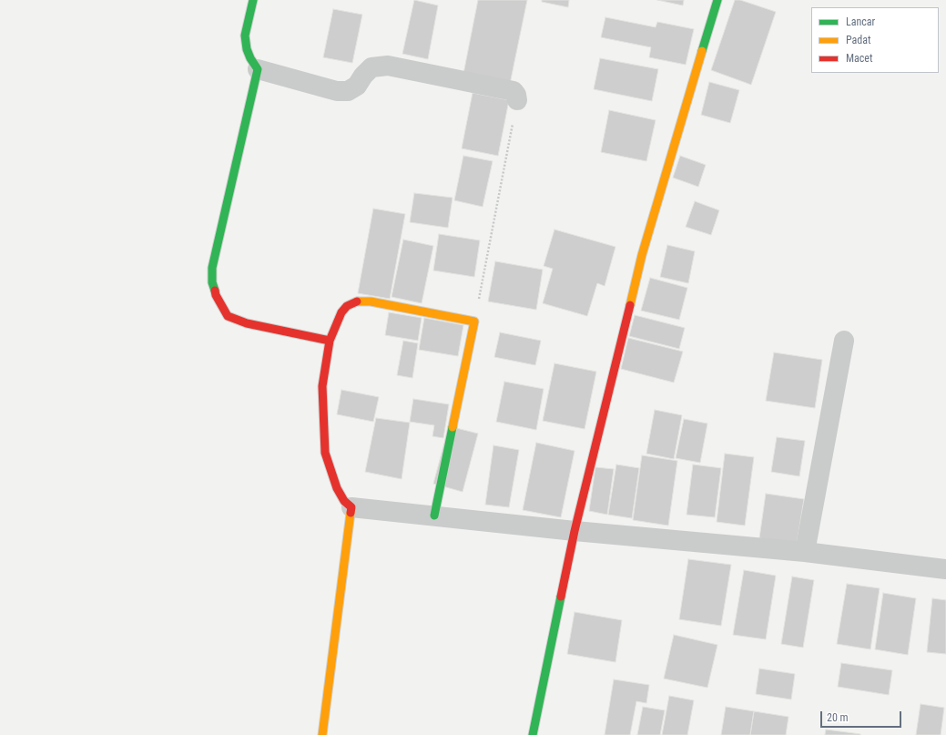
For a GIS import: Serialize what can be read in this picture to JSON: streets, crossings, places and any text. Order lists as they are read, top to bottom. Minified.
{"legend":["Lancar","Padat","Macet"],"scale_bar":"20 m"}
